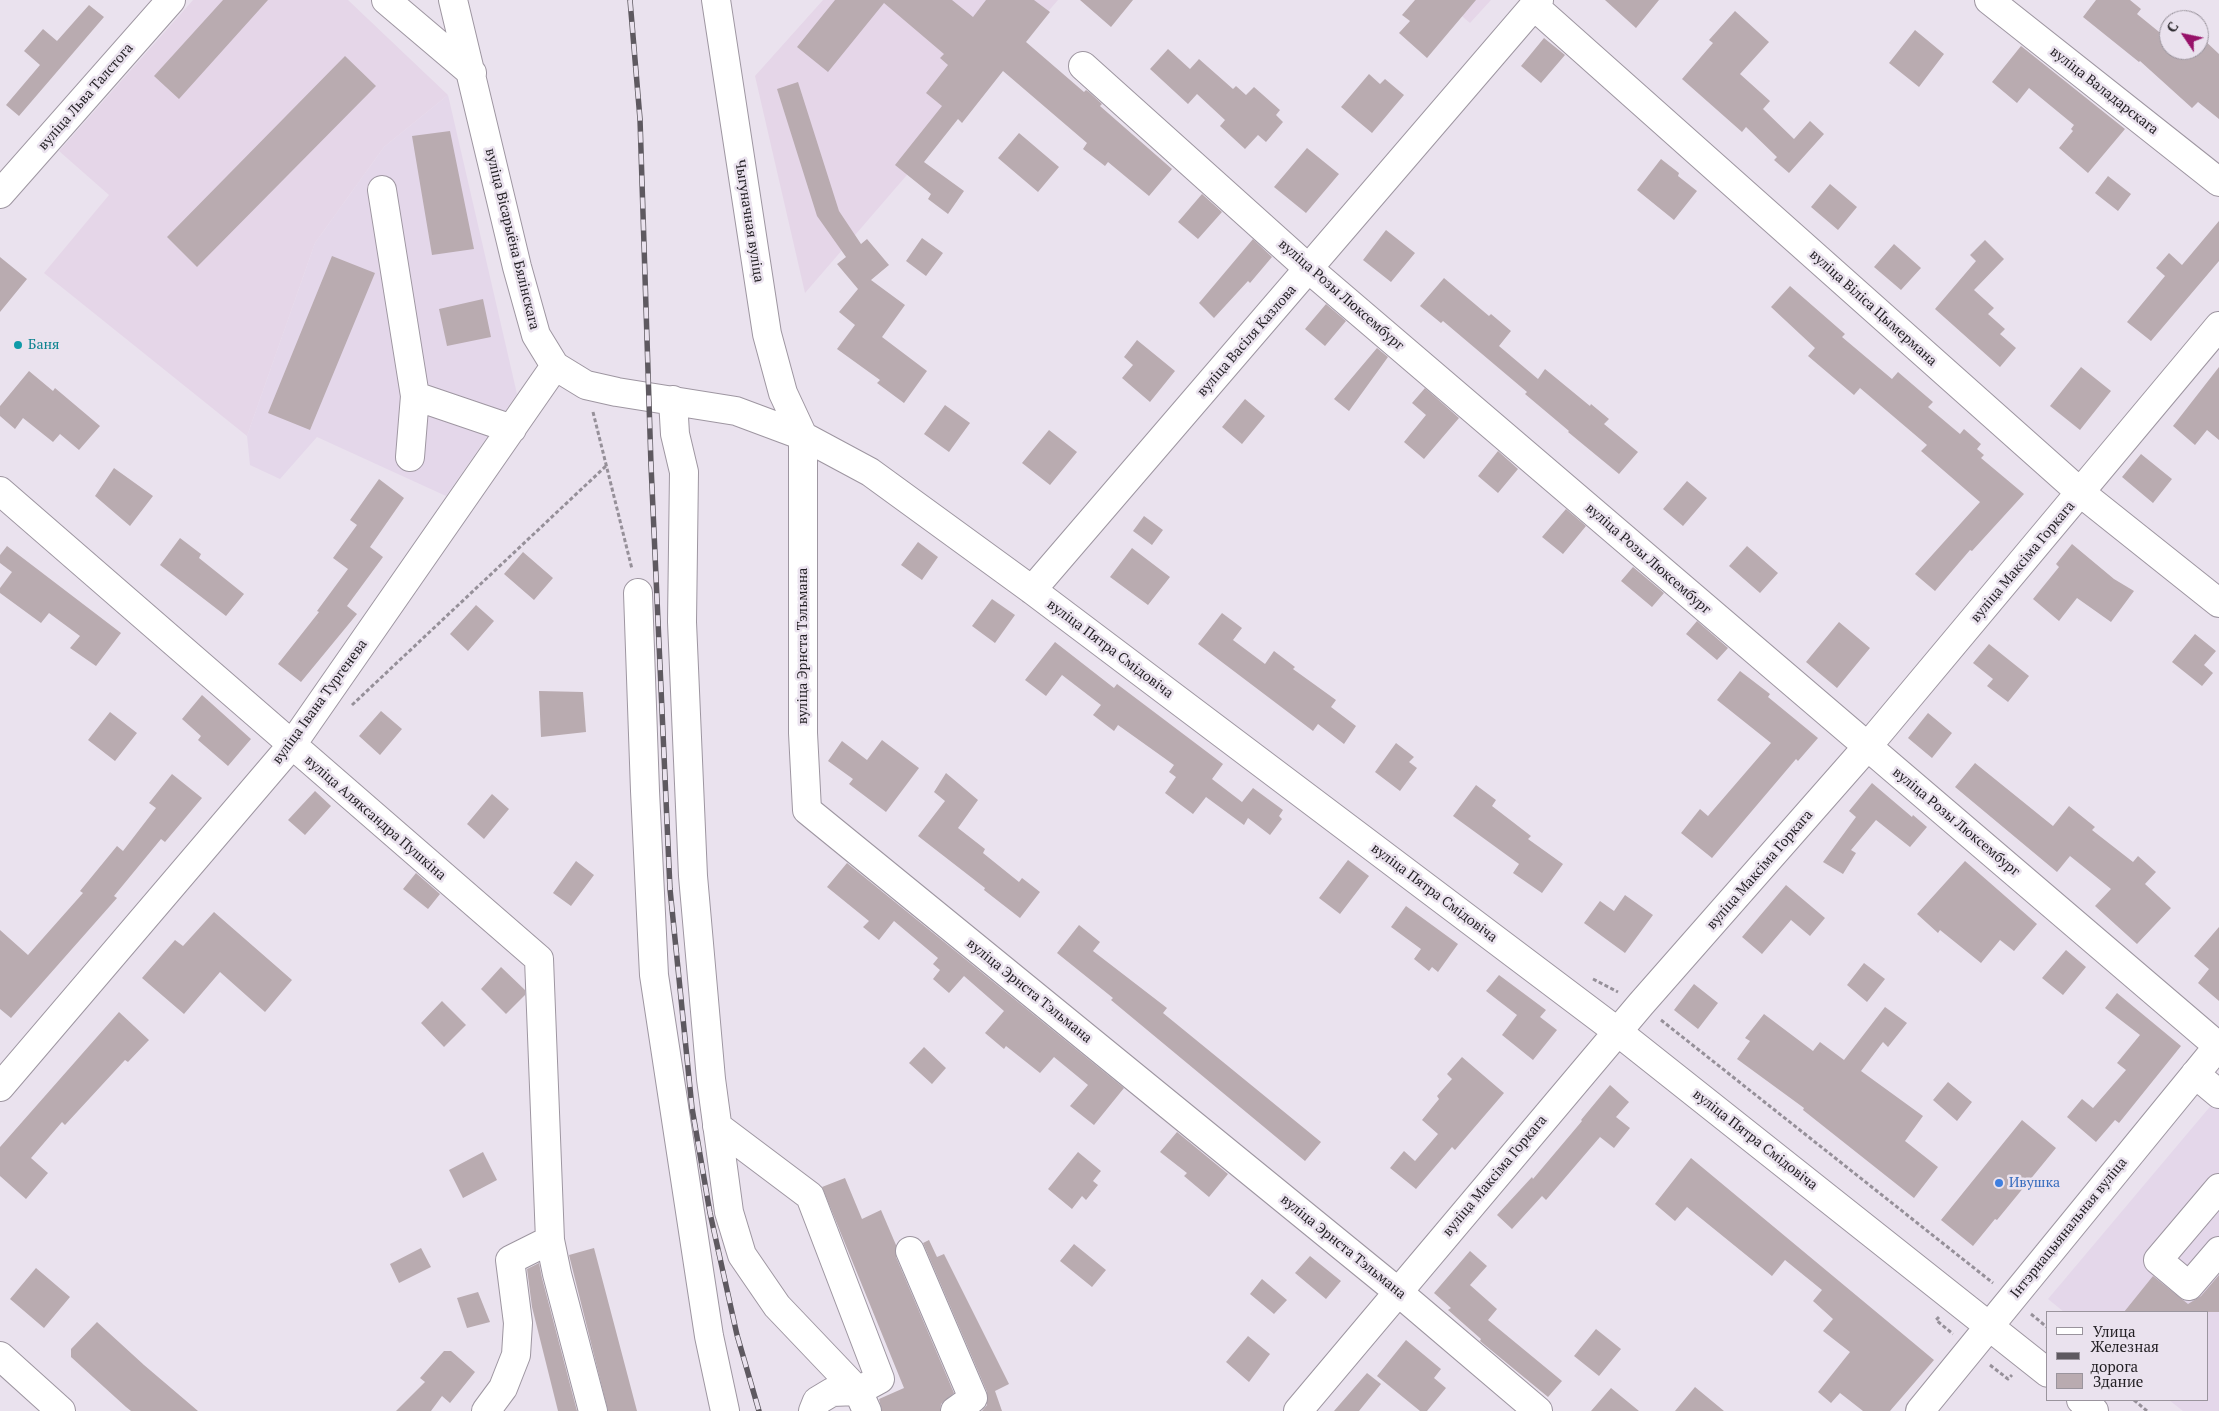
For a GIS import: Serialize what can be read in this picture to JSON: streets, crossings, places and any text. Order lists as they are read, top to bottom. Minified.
{"streets":{"street":["вуліца Валадарскага","вуліца Льва Талстога","Чыгуначная вуліца","вуліца Вісарыёна Бялінскага","вуліца Розы Люксембург","вуліца Віліса Цымермана","вуліца Васіля Казлова","вуліца Максіма Горкага","вуліца Эрнста Тэльмана","вуліца Пятра Смідовіча","вуліца Івана Тургенева","вуліца Аляксандра Пушкіна","Інтэрнацыянальная вуліца"]},"crossings":[["Чыгуначная вуліца","вуліца Вісарыёна Бялінскага"],["Чыгуначная вуліца","вуліца Эрнста Тэльмана"],["Чыгуначная вуліца","вуліца Пятра Смідовіча"],["вуліца Вісарыёна Бялінскага","вуліца Эрнста Тэльмана"],["вуліца Вісарыёна Бялінскага","вуліца Пятра Смідовіча"],["вуліца Вісарыёна Бялінскага","вуліца Івана Тургенева"],["вуліца Розы Люксембург","вуліца Васіля Казлова"],["вуліца Розы Люксембург","вуліца Максіма Горкага"],["вуліца Розы Люксембург","Інтэрнацыянальная вуліца"],["вуліца Віліса Цымермана","вуліца Васіля Казлова"],["вуліца Віліса Цымермана","вуліца Максіма Горкага"],["вуліца Васіля Казлова","вуліца Пятра Смідовіча"],["вуліца Максіма Горкага","вуліца Эрнста Тэльмана"],["вуліца Максіма Горкага","вуліца Пятра Смідовіча"],["вуліца Эрнста Тэльмана","вуліца Пятра Смідовіча"],["вуліца Пятра Смідовіча","Інтэрнацыянальная вуліца"],["вуліца Івана Тургенева","вуліца Аляксандра Пушкіна"]],"places":["Баня","Ивушка"],"legend":["Улица","Железная дорога","Здание"],"north":"top left"}
